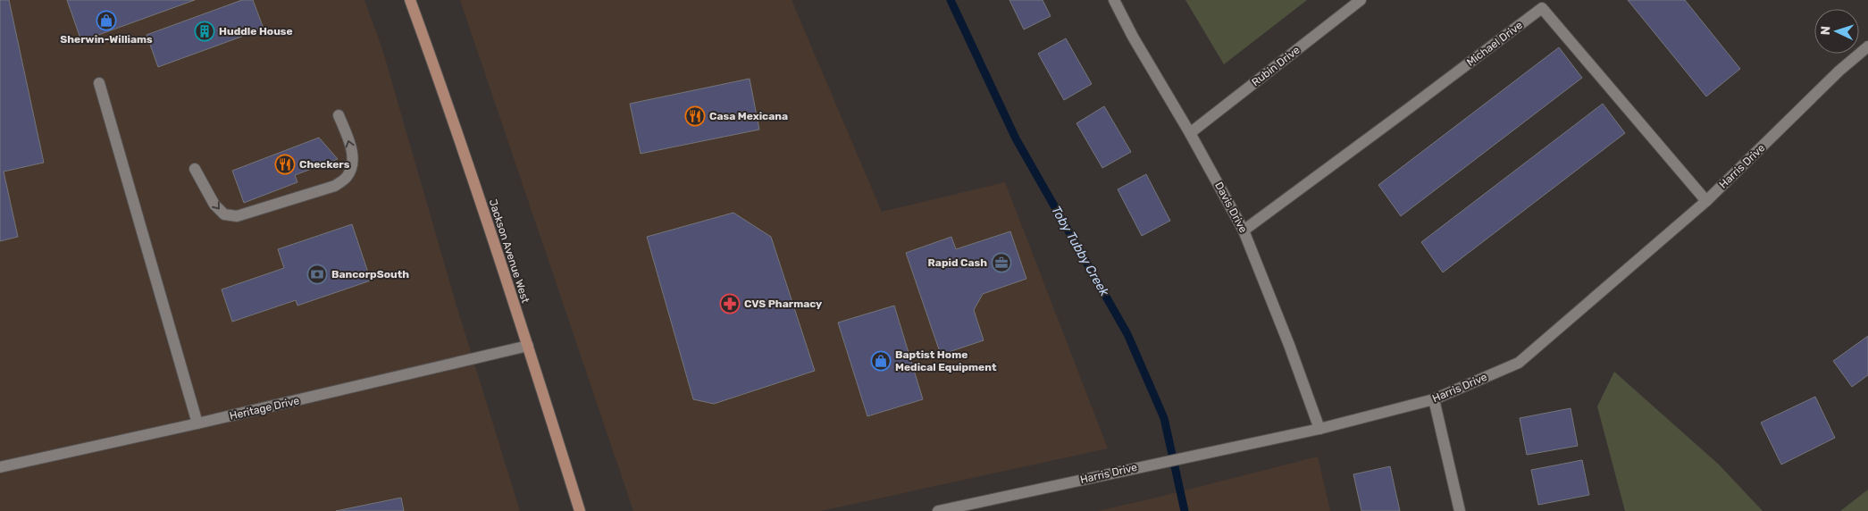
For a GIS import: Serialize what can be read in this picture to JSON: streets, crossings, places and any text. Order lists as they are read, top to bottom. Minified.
{"streets":{"main road":["Jackson Avenue West"],"street":["Michael Drive","Rubin Drive","Harris Drive","Davis Drive","Heritage Drive"]},"crossings":[["Michael Drive","Harris Drive"],["Michael Drive","Davis Drive"],["Rubin Drive","Davis Drive"],["Harris Drive","Davis Drive"],["Jackson Avenue West","Heritage Drive"]],"water":["Toby Tubby Creek"],"places":{"shop":["Sherwin-Williams","Baptist Home Medical Equipment"],"building":["Huddle House"],"restaurant":["Casa Mexicana","Checkers"],"office":["Rapid Cash"],"bank":["BancorpSouth"],"pharmacy":["CVS Pharmacy"]},"north":"left"}
